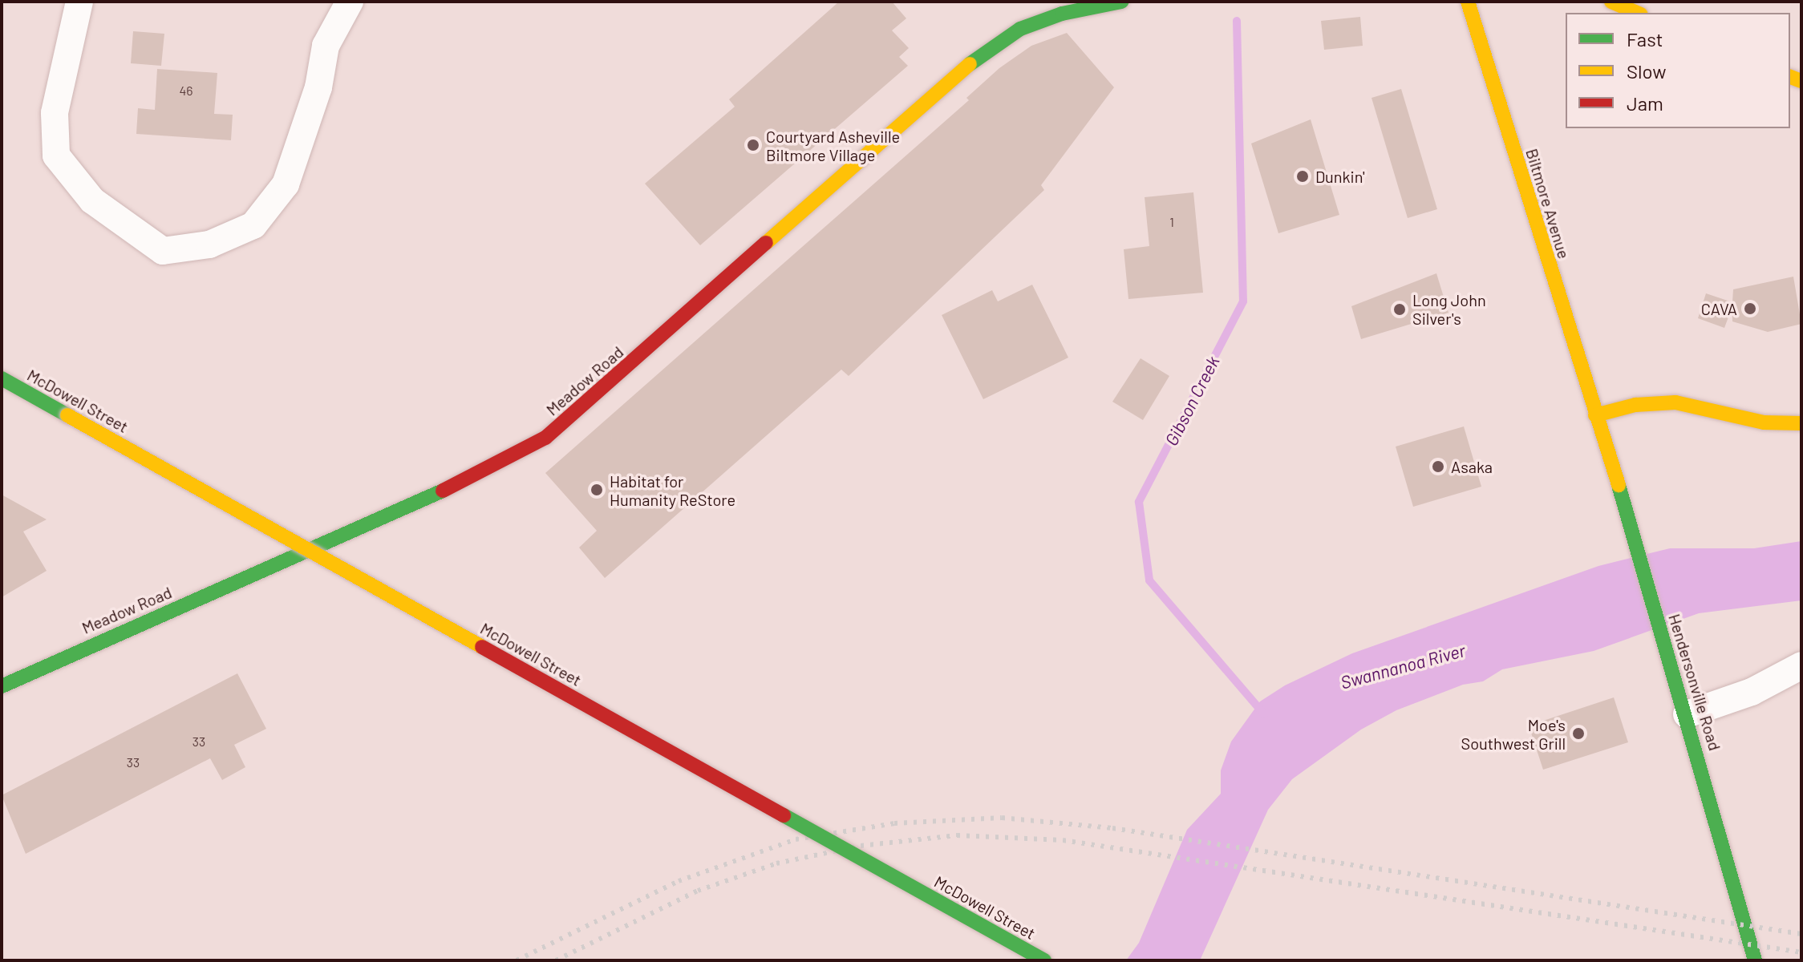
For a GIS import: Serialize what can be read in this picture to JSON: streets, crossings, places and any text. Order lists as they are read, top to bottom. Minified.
{"streets":{"main road":["Biltmore Avenue","Meadow Road","McDowell Street","Hendersonville Road"]},"crossings":[["Biltmore Avenue","Hendersonville Road"]],"water":["Gibson Creek","Swannanoa River"],"places":["Courtyard Asheville Biltmore Village","Dunkin'","CAVA","Long John Silver's","Asaka","Habitat for Humanity ReStore","Moe's Southwest Grill"],"house_numbers":["46","1","33","33"],"legend":["Fast","Slow","Jam"]}
